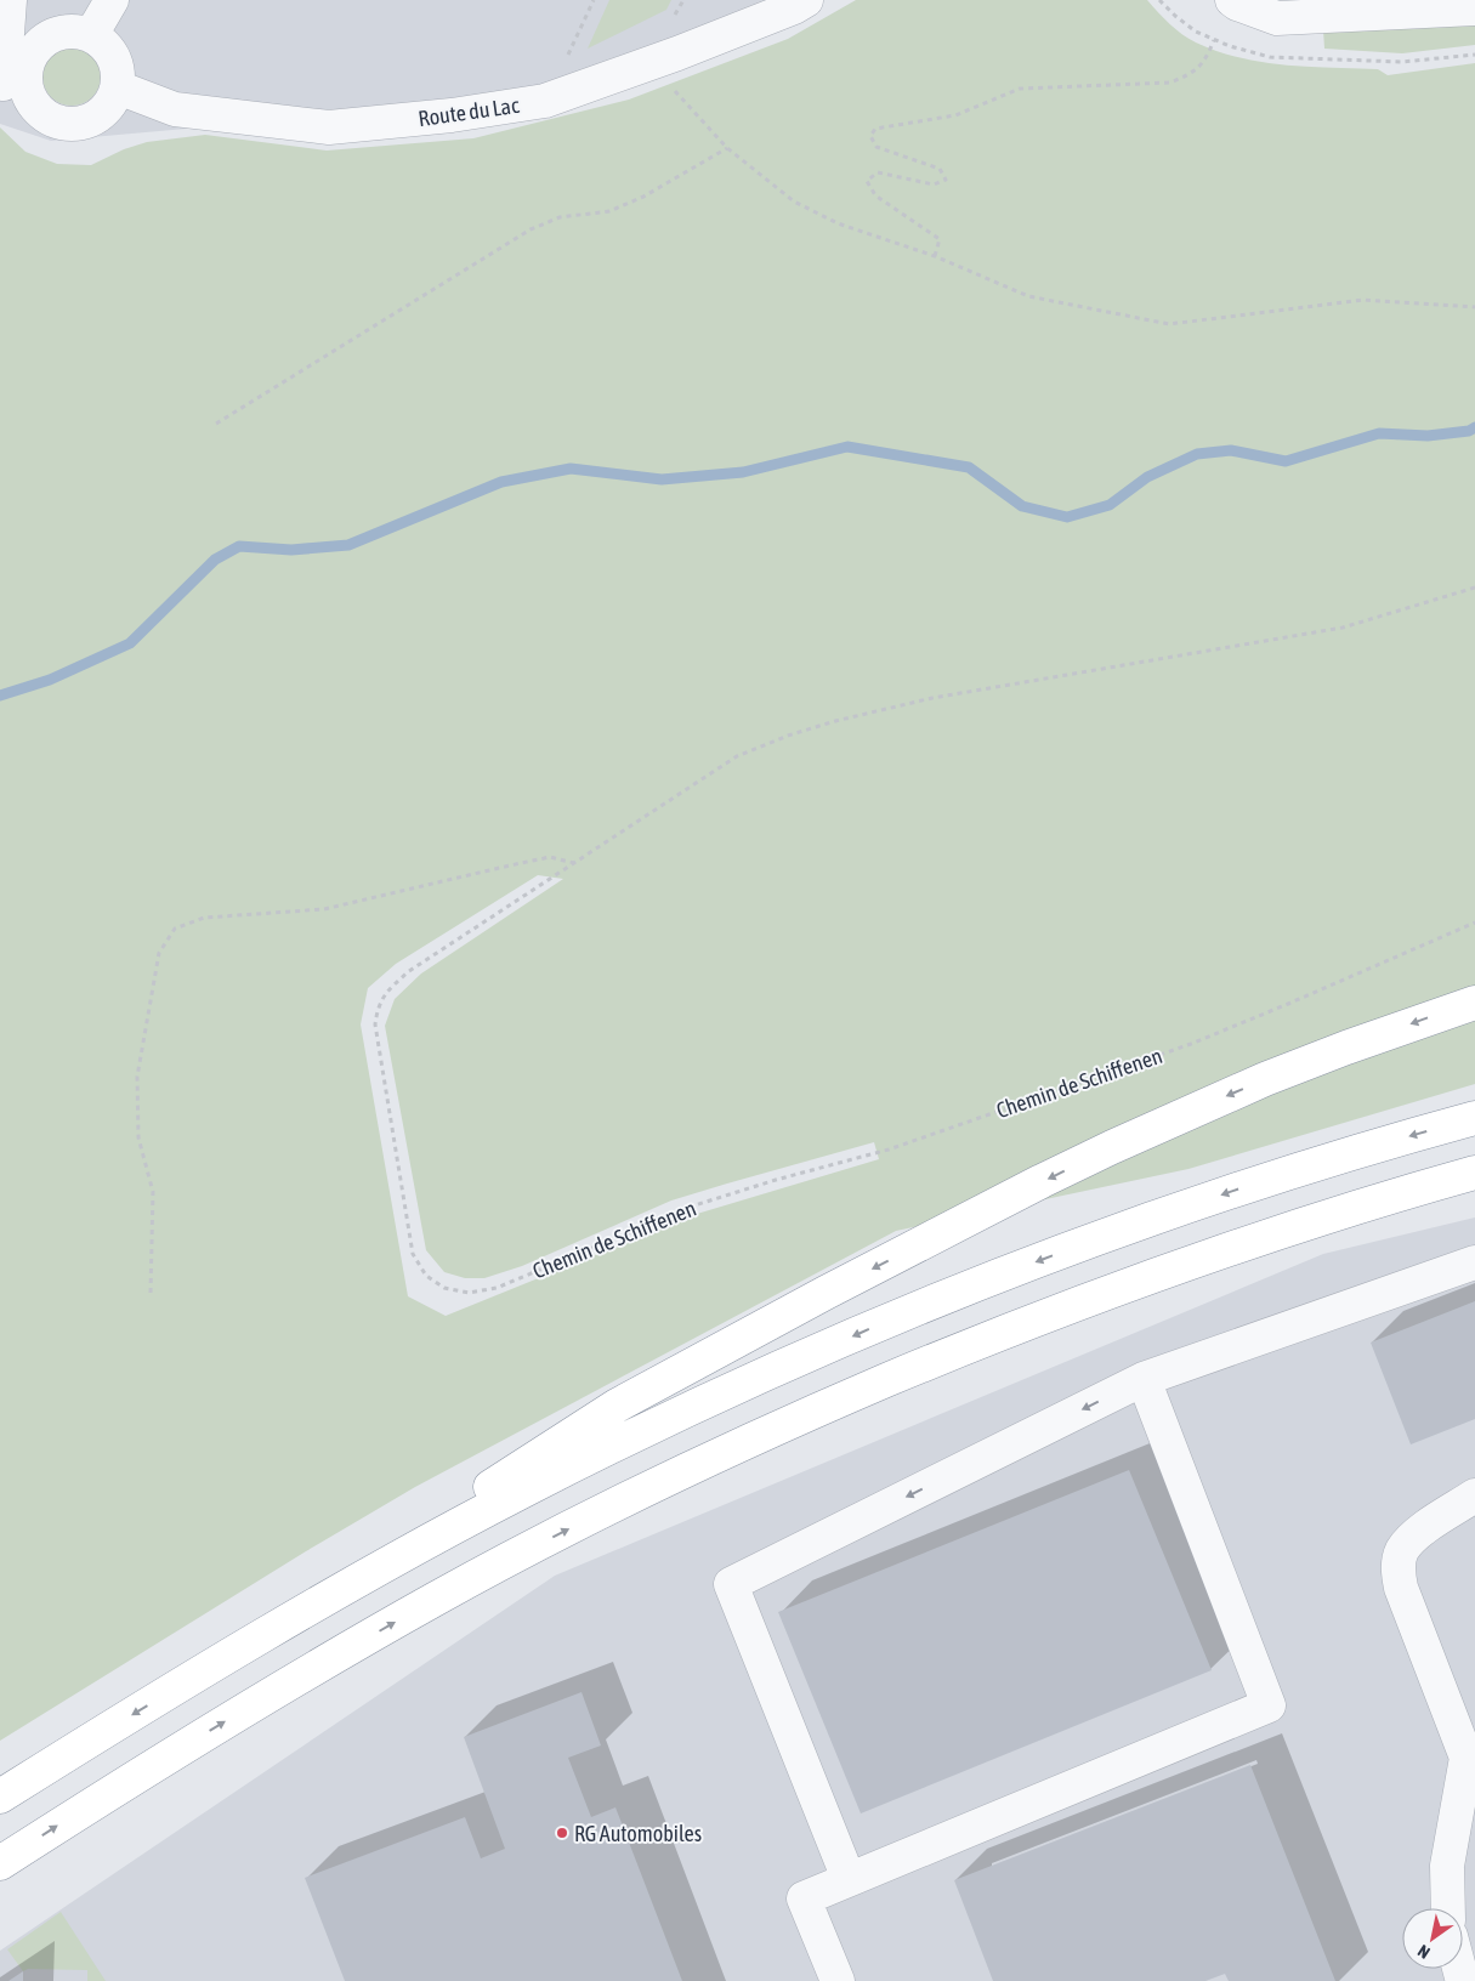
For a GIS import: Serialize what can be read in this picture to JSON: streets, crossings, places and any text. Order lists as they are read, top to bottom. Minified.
{"streets":{"street":["Route du Lac"],"path":["Chemin de Schiffenen"]},"places":["RG Automobiles"],"north":"bottom left"}
